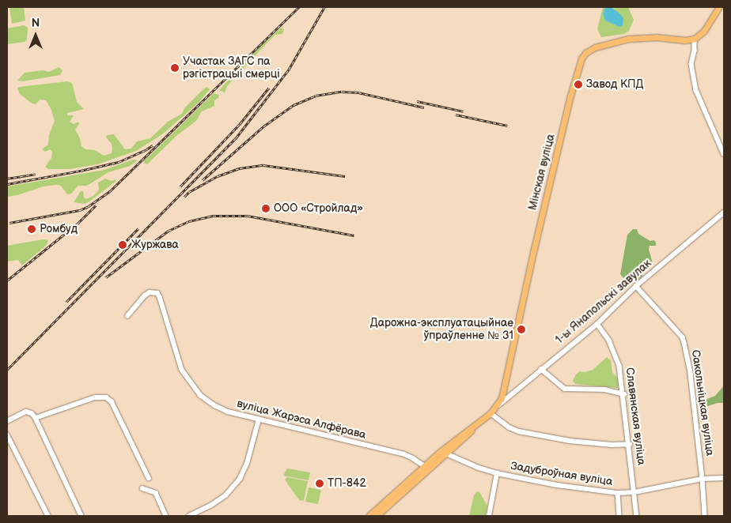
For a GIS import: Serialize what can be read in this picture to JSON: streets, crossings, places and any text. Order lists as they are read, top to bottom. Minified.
{"streets":{"main road":["Мінская вуліца"],"street":["1-ы Янапольскі завулак","Сакольніцкая вуліца","Славянская вуліца","вуліца Жарэса Алфёрава","Задуброўная вуліца"]},"crossings":[["Мінская вуліца","1-ы Янапольскі завулак"],["1-ы Янапольскі завулак","Сакольніцкая вуліца"],["1-ы Янапольскі завулак","Славянская вуліца"],["Сакольніцкая вуліца","Задуброўная вуліца"],["Славянская вуліца","Задуброўная вуліца"]],"places":["Участак ЗАГС па рэгістрацыі смерці","Завод КПД","ООО «Стройлад»","Ромбуд","Журжава","Дарожна-эксплуатацыйнае ўпраўленне № 31","ТП-842"],"north":"top"}
